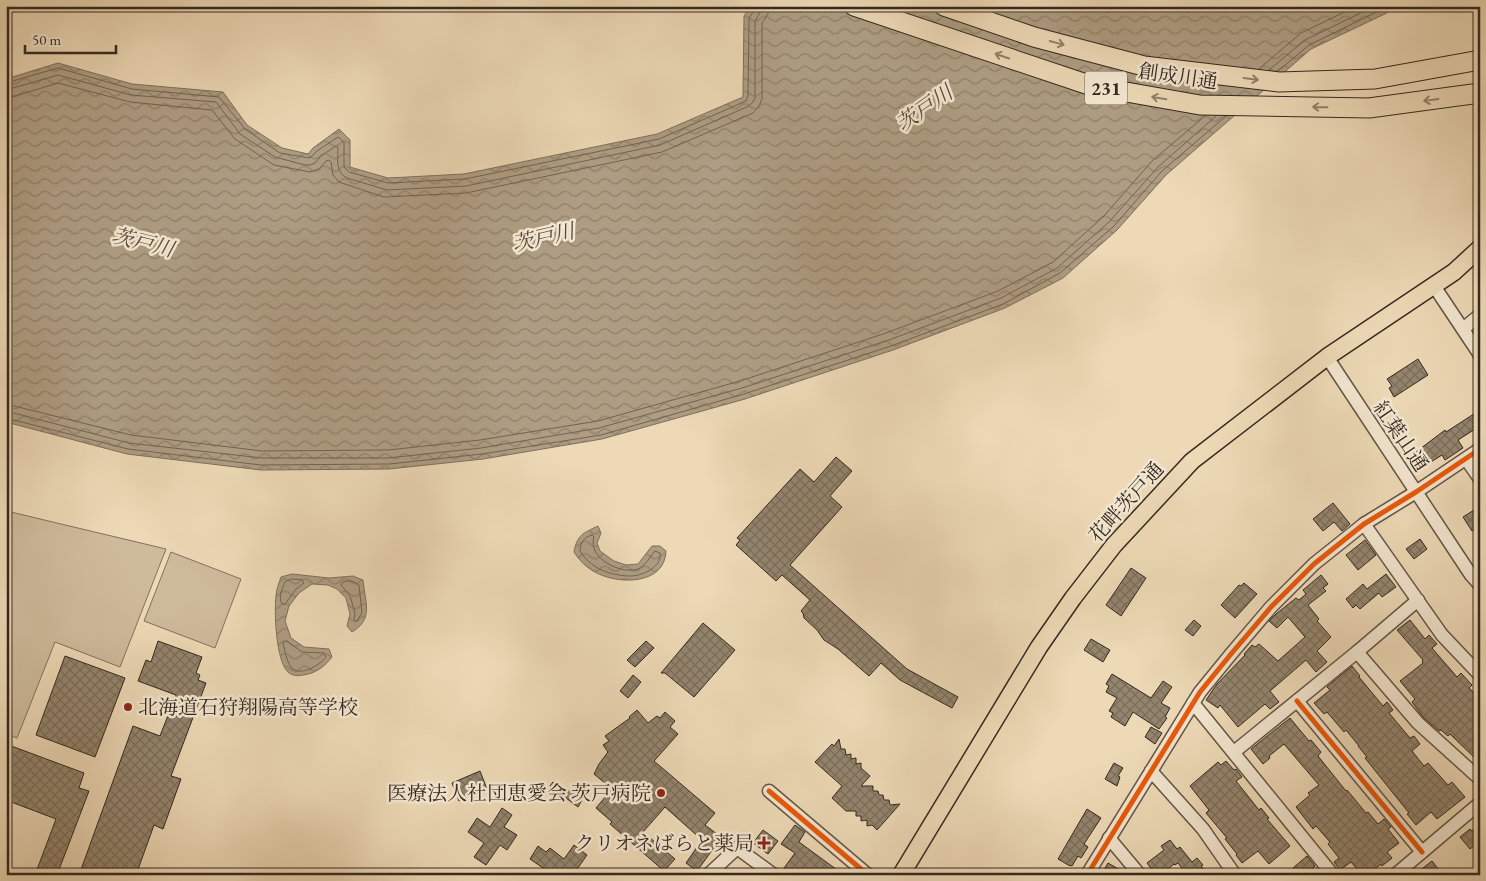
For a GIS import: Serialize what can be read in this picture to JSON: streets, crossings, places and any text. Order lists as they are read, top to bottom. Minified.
{"streets":{"highway":["創成川通","231"],"main road":["花畔茨戸通"],"street":["紅葉山通"]},"crossings":[["紅葉山通","花畔茨戸通"]],"water":["茨戸川"],"places":{"other":["北海道石狩翔陽高等学校","医療法人社団恵愛会 茨戸病院"],"health":["クリオネばらと薬局"]},"scale_bar":"50 m"}
